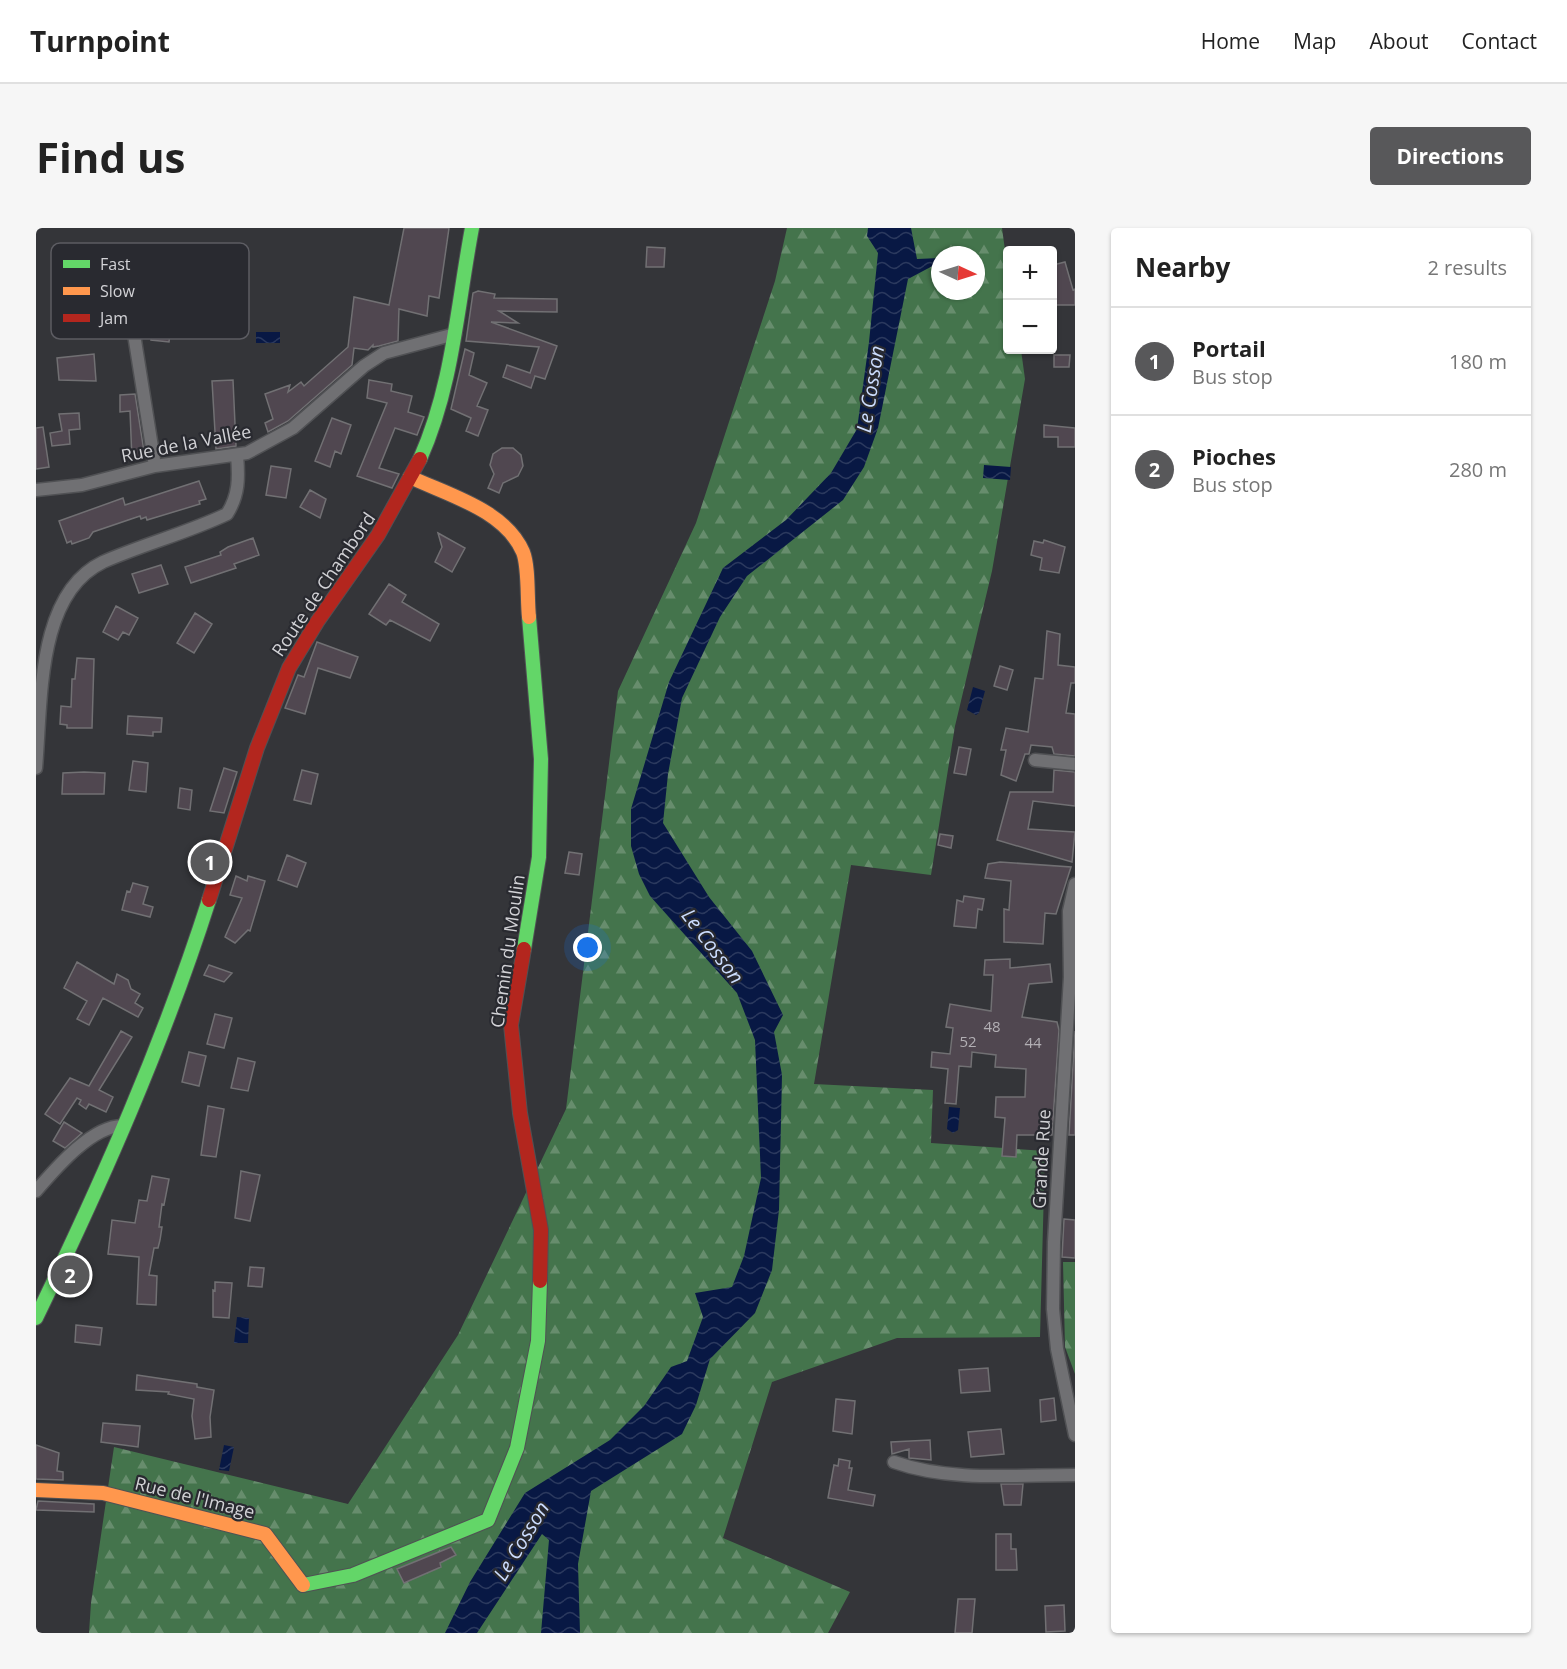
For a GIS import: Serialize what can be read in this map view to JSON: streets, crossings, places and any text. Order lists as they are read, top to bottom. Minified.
{"streets":{"street":["Rue de la Vallée","Route de Chambord","Chemin du Moulin","Grande Rue","Rue de l'Image"]},"crossings":[["Rue de la Vallée","Route de Chambord"],["Route de Chambord","Chemin du Moulin"],["Chemin du Moulin","Rue de l'Image"]],"water":["Le Cosson"],"house_numbers":["48","52","44"],"legend":["Fast","Slow","Jam"],"north":"right","page":{"header":"Turnpoint","nav":["Home","Map","About","Contact"],"buttons":"Directions","title":"Find us","heading":["Nearby","2 results"],"map_buttons":["+","−"],"list":[{"mark":"1","name":"Portail","note":"Bus stop","value":"180 m"},{"mark":"2","name":"Pioches","note":"Bus stop","value":"280 m"}],"pins":["1","2"]}}
